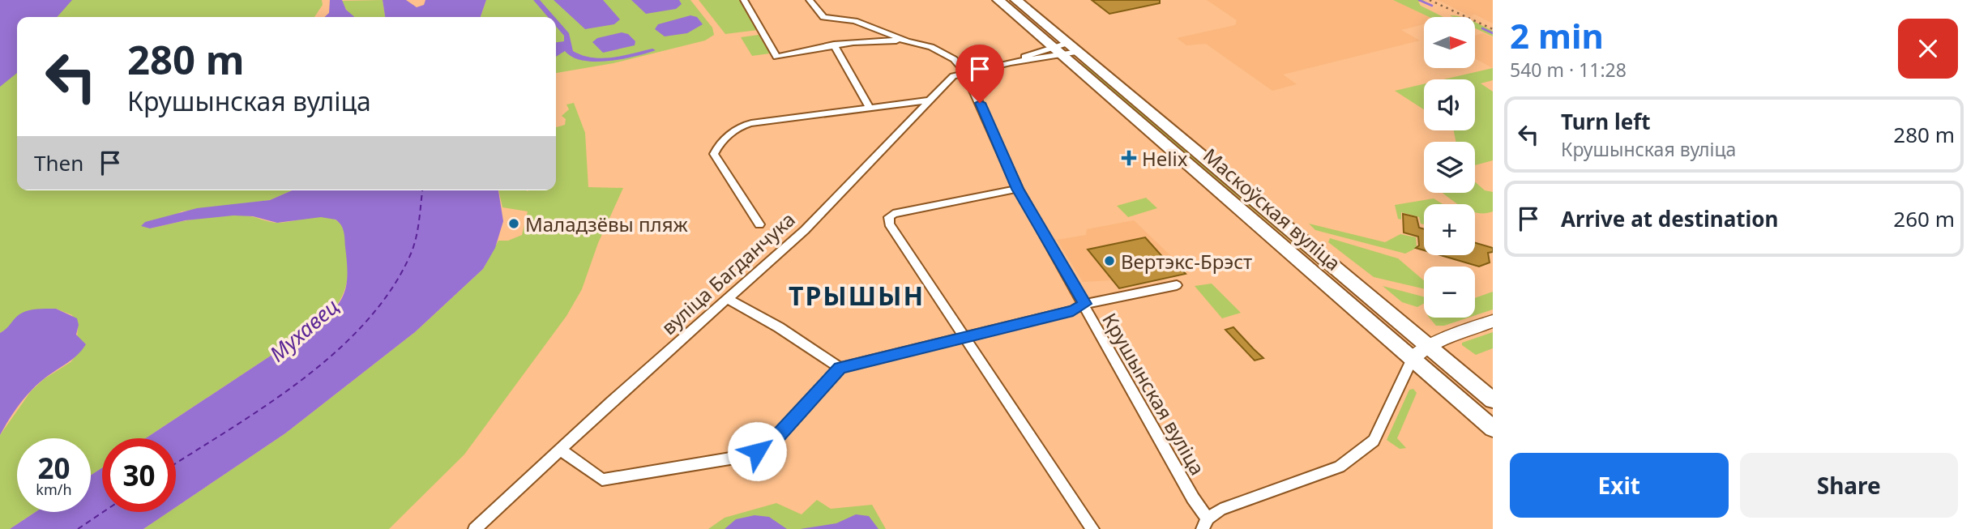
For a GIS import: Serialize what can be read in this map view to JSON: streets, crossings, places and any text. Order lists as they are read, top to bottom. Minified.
{"streets":{"main road":["Маскоўская вуліца"],"street":["вуліца Багданчука","Крушынская вуліца"]},"crossings":[["Маскоўская вуліца","вуліца Багданчука"],["вуліца Багданчука","Крушынская вуліца"]],"districts":["ТРЫШЫН"],"water":["Мухавец"],"places":{"health":["Helix"],"other":["Маладзёвы пляж","Вертэкс-Брэст"]},"north":"right","page":{"heading":["2 min","540 m · 11:28"],"map_buttons":["+","−"],"turn":["280 m","Крушынская вуліца"],"list":[{"name":"Turn left","note":"Крушынская вуліца","value":"280 m"},{"name":"Arrive at destination","value":"260 m"}],"then":"Then","speed":"20 km/h","limit":"30","buttons":["Exit","Share"]}}
